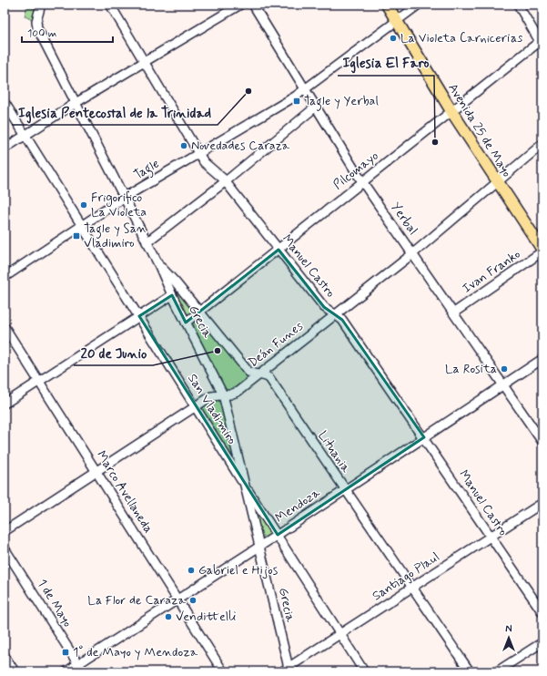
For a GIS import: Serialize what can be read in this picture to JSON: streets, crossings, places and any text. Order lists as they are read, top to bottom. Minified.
{"streets":{"main road":["Avenida 25 de Mayo"],"street":["Tagle","Pilcomayo","Yerbal","Manuel Castro","Ivan Franko","Grecia","Deán Funes","San Vladimiro","Lituania","Marco Avellaneda","Mendoza","Santiago Plaul","1 de Mayo"]},"crossings":[["Avenida 25 de Mayo","Tagle"],["Avenida 25 de Mayo","Pilcomayo"],["Avenida 25 de Mayo","Ivan Franko"],["Avenida 25 de Mayo","Deán Funes"],["Tagle","Yerbal"],["Tagle","Manuel Castro"],["Tagle","Grecia"],["Tagle","San Vladimiro"],["Pilcomayo","Yerbal"],["Pilcomayo","Manuel Castro"],["Pilcomayo","Grecia"],["Pilcomayo","Lituania"],["Yerbal","Ivan Franko"],["Yerbal","Deán Funes"],["Yerbal","Mendoza"],["Manuel Castro","Deán Funes"],["Manuel Castro","Mendoza"],["Manuel Castro","Santiago Plaul"],["Grecia","Deán Funes"],["Grecia","San Vladimiro"],["Grecia","Lituania"],["Grecia","Mendoza"],["Grecia","Santiago Plaul"],["Deán Funes","San Vladimiro"],["Deán Funes","Lituania"],["Deán Funes","Marco Avellaneda"],["San Vladimiro","Mendoza"],["San Vladimiro","Santiago Plaul"],["Lituania","Mendoza"],["Lituania","Santiago Plaul"],["Marco Avellaneda","Mendoza"],["Mendoza","1 de Mayo"]],"places":{"other":["La Violeta Carnicerias","Iglesia Pentecostal de la Trinidad","Iglesia El Faro","Novedades Caraza","Frigorifico La Violeta","20 de Junio","La Rosita","Gabriel e Hijos","La Flor de Caraza","Vendittelli"],"transit":["Tagle y Yerbal","Tagle y San Vladimiro","1° de Mayo y Mendoza"]},"scale_bar":"100 m","north":"top"}
